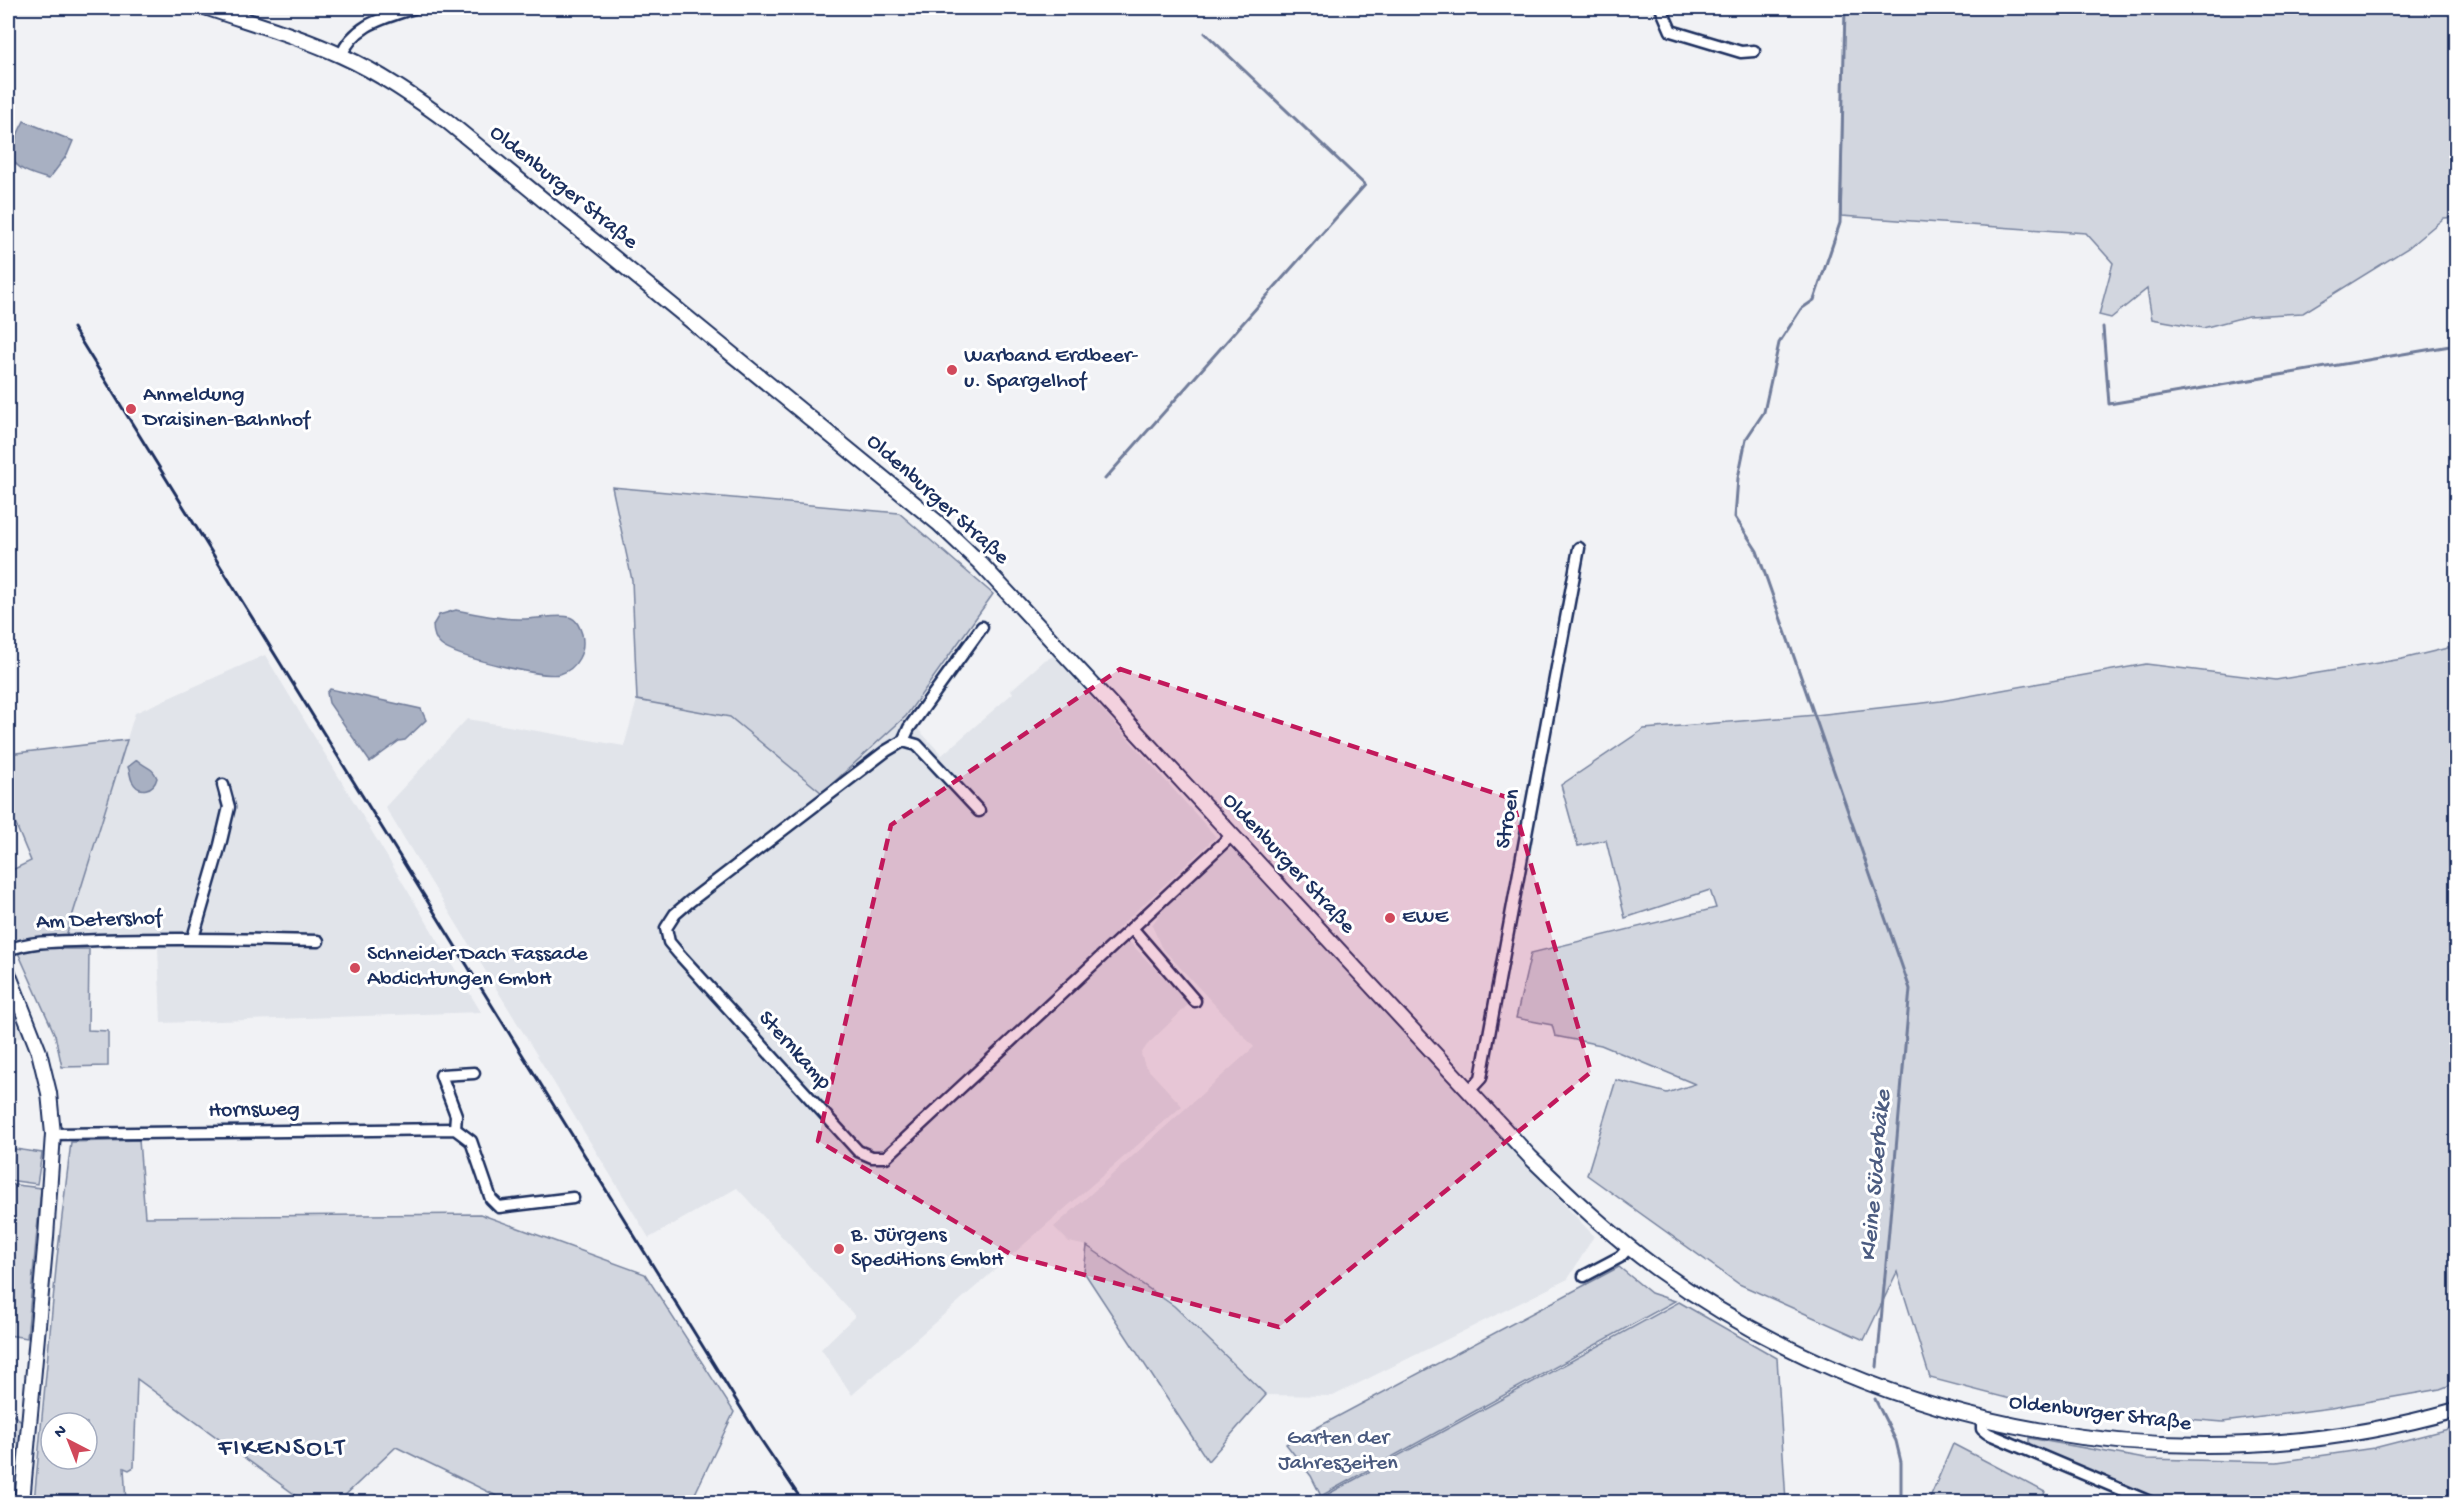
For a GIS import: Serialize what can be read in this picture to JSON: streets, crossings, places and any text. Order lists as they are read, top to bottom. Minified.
{"streets":{"main road":["Oldenburger Straße"],"street":["Stroen","Am Detershof","Sternkamp","Hornsweg"]},"crossings":[["Oldenburger Straße","Stroen"],["Oldenburger Straße","Sternkamp"]],"districts":["FIKENSOLT"],"water":["Kleine Süderbäke"],"parks":["Garten der Jahreszeiten"],"places":["Warband Erdbeer- u. Spargelhof","Anmeldung Draisinen-Bahnhof","EWE","Schneider Dach Fassade Abdichtungen GmbH","B. Jürgens Speditions GmbH"],"north":"top left"}
